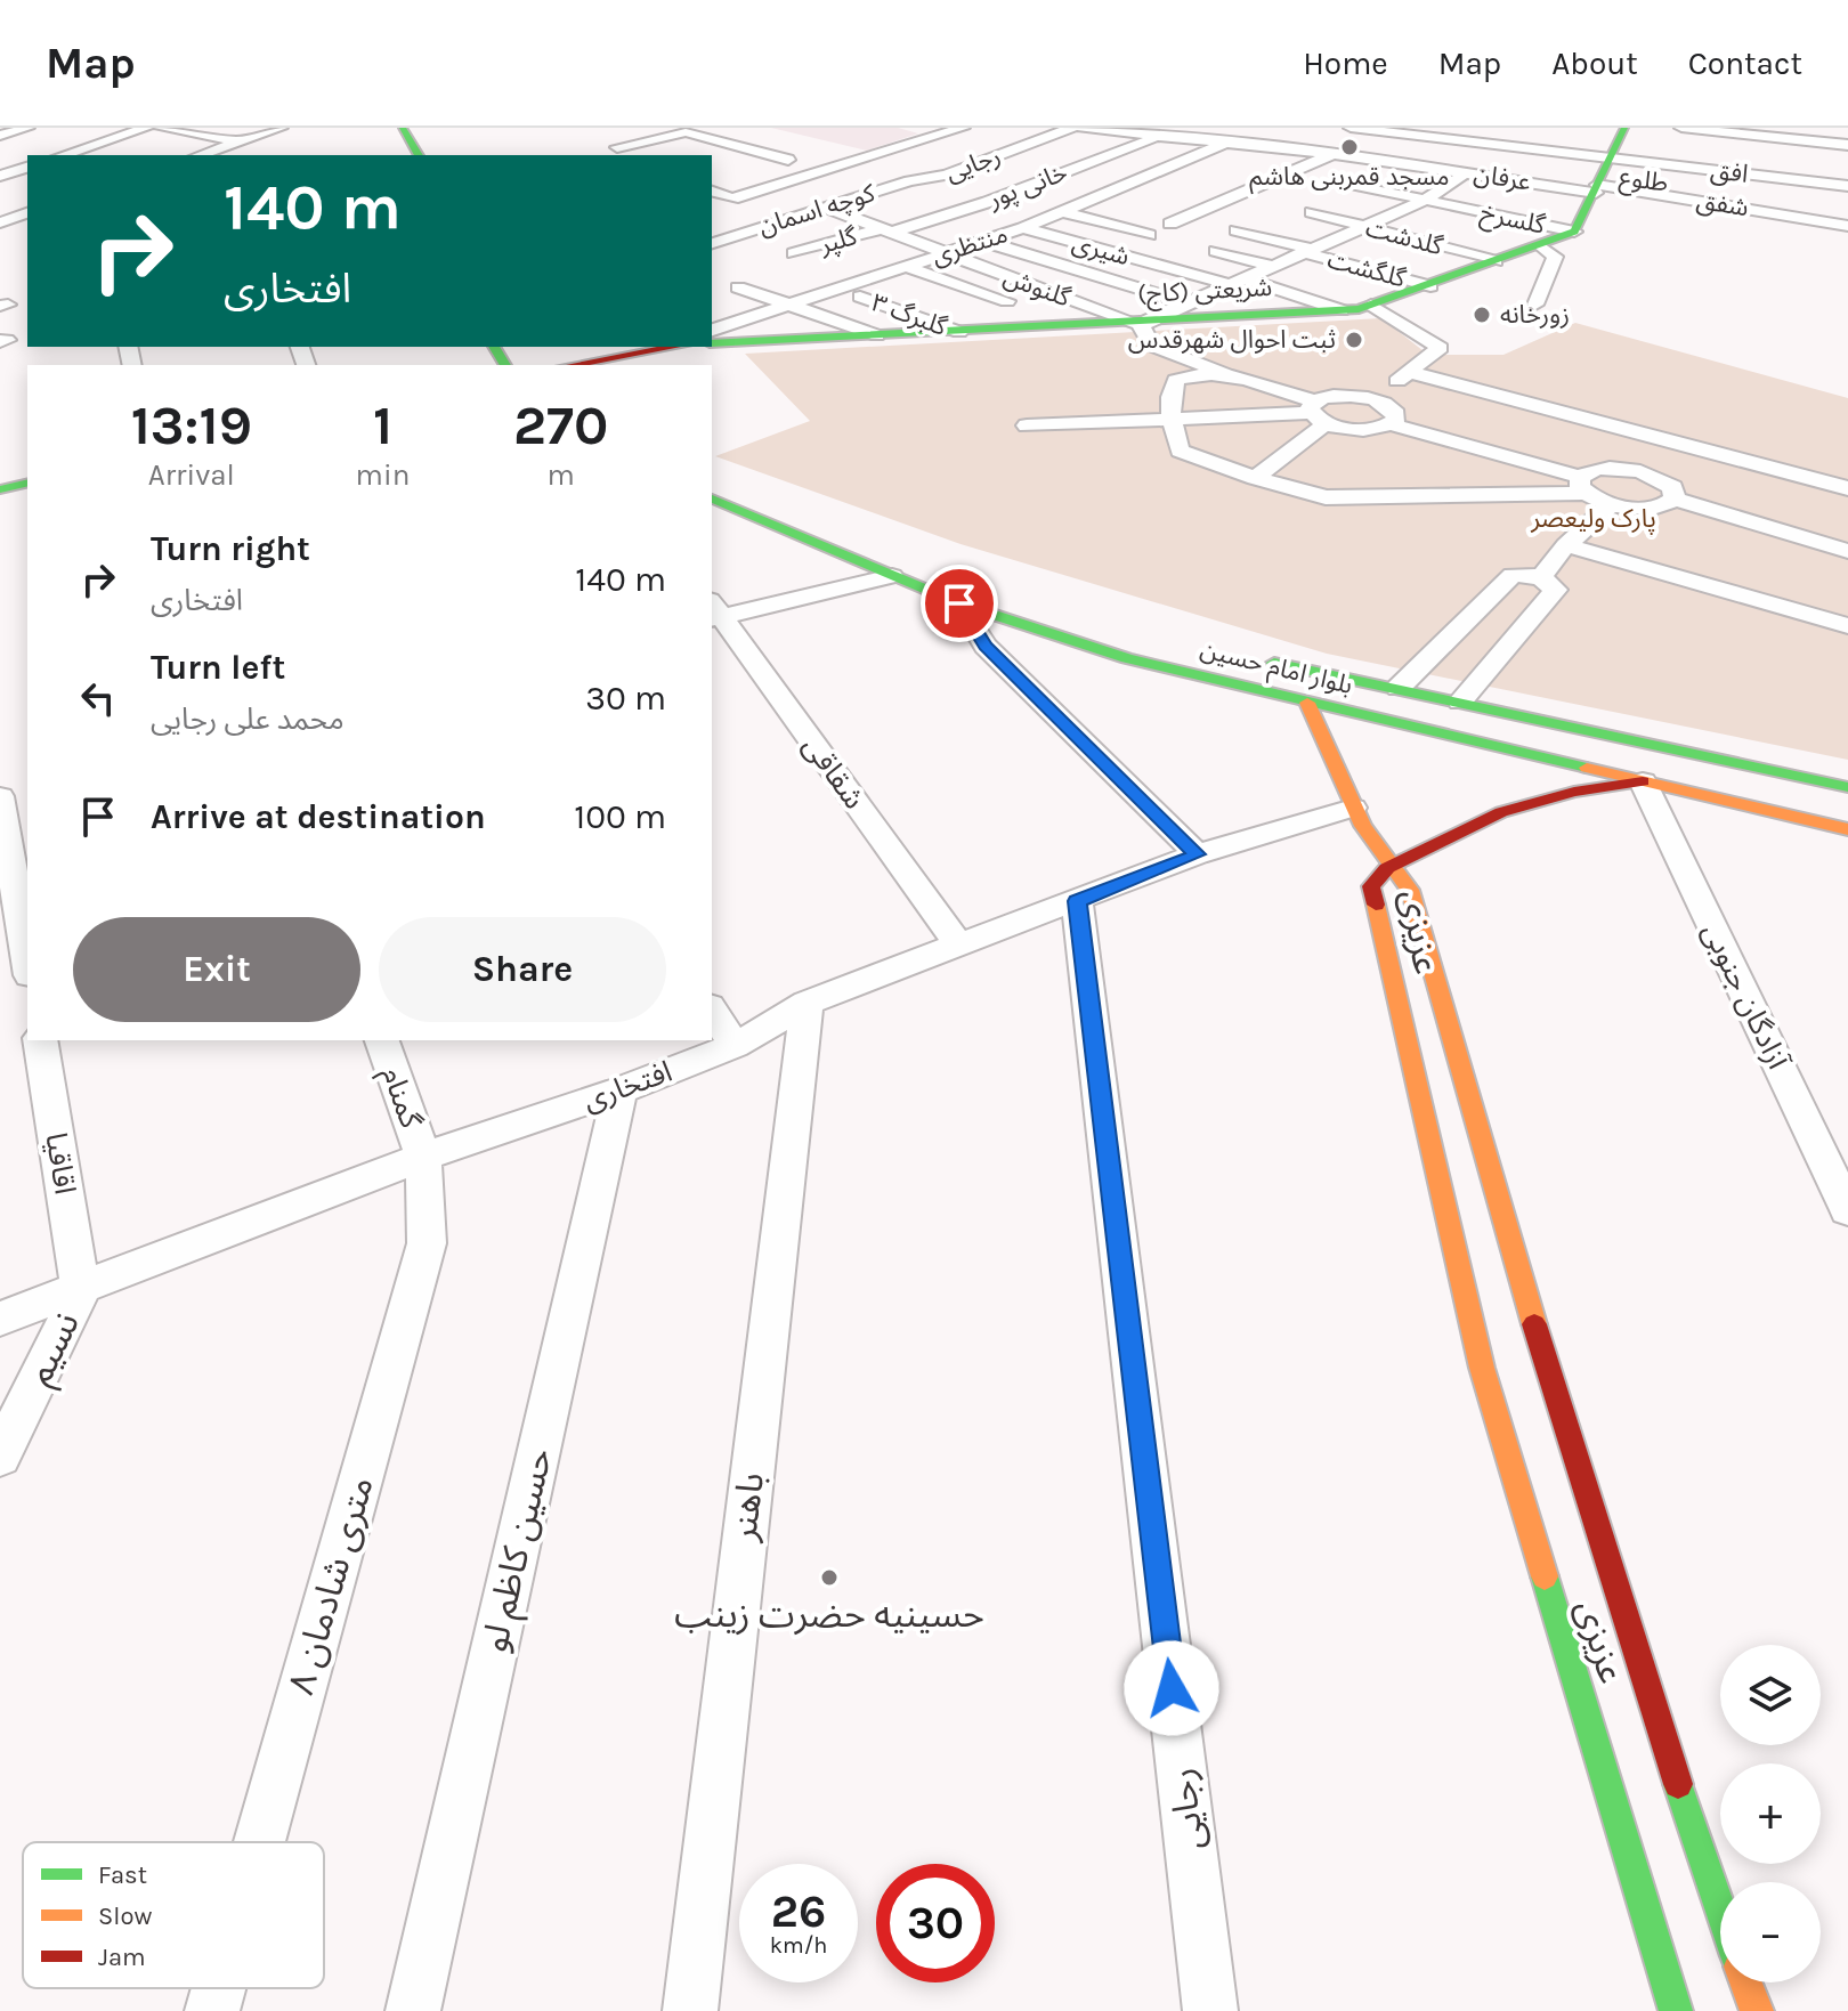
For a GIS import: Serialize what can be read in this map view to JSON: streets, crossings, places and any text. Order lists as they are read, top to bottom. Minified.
{"streets":{"street":["رجایی","افق","عرفان","طلوع","خانی پور","شفق","کوچه اسمان","گلسرخ","گلدشت","گلپر","منتظری","شیری","گلگشت","گلنوش","شریعتی (کاج)","گلبرگ ۳","بلوار امام حسین","شقاقی","عزیزی","آزادگان جنوبی","افتخاری","گمنام","اقاقیا","نسیم","باهنر","حسین کاظم لو","۸ متری شادمان"]},"crossings":[["رجایی","کوچه اسمان"],["رجایی","افتخاری"],["افق","عرفان"],["افق","طلوع"],["افق","شفق"],["عرفان","طلوع"],["عرفان","خانی پور"],["عرفان","شفق"],["عرفان","منتظری"],["طلوع","شفق"],["خانی پور","گلپر"],["خانی پور","گلنوش"],["کوچه اسمان","گلنوش"],["گلسرخ","شریعتی (کاج)"],["گلدشت","شریعتی (کاج)"],["گلپر","گلنوش"],["منتظری","شیری"],["منتظری","گلنوش"],["شیری","شریعتی (کاج)"],["گلگشت","شریعتی (کاج)"],["گلنوش","شریعتی (کاج)"],["شریعتی (کاج)","گلبرگ ۳"],["بلوار امام حسین","آزادگان جنوبی"],["شقاقی","افتخاری"],["افتخاری","گمنام"],["افتخاری","اقاقیا"],["افتخاری","نسیم"],["افتخاری","باهنر"],["افتخاری","حسین کاظم لو"],["افتخاری","۸ متری شادمان"],["گمنام","۸ متری شادمان"],["اقاقیا","نسیم"]],"parks":["پارک ولیعصر"],"places":["مسجد قمربنی هاشم","زورخانه","ثبت احوال شهرقدس","حسینیه حضرت زینب"],"legend":["Fast","Slow","Jam"],"page":{"header":"Map","nav":["Home","Map","About","Contact"],"turn":["140 m","افتخاری"],"eta":["13:19","Arrival","1","min","270","m"],"list":[{"name":"Turn right","note":"افتخاری","value":"140 m"},{"name":"Turn left","note":"محمد علی رجایی","value":"30 m"},{"name":"Arrive at destination","value":"100 m"}],"buttons":["Exit","Share"],"map_buttons":["+","−"],"speed":"26 km/h","limit":"30"}}
